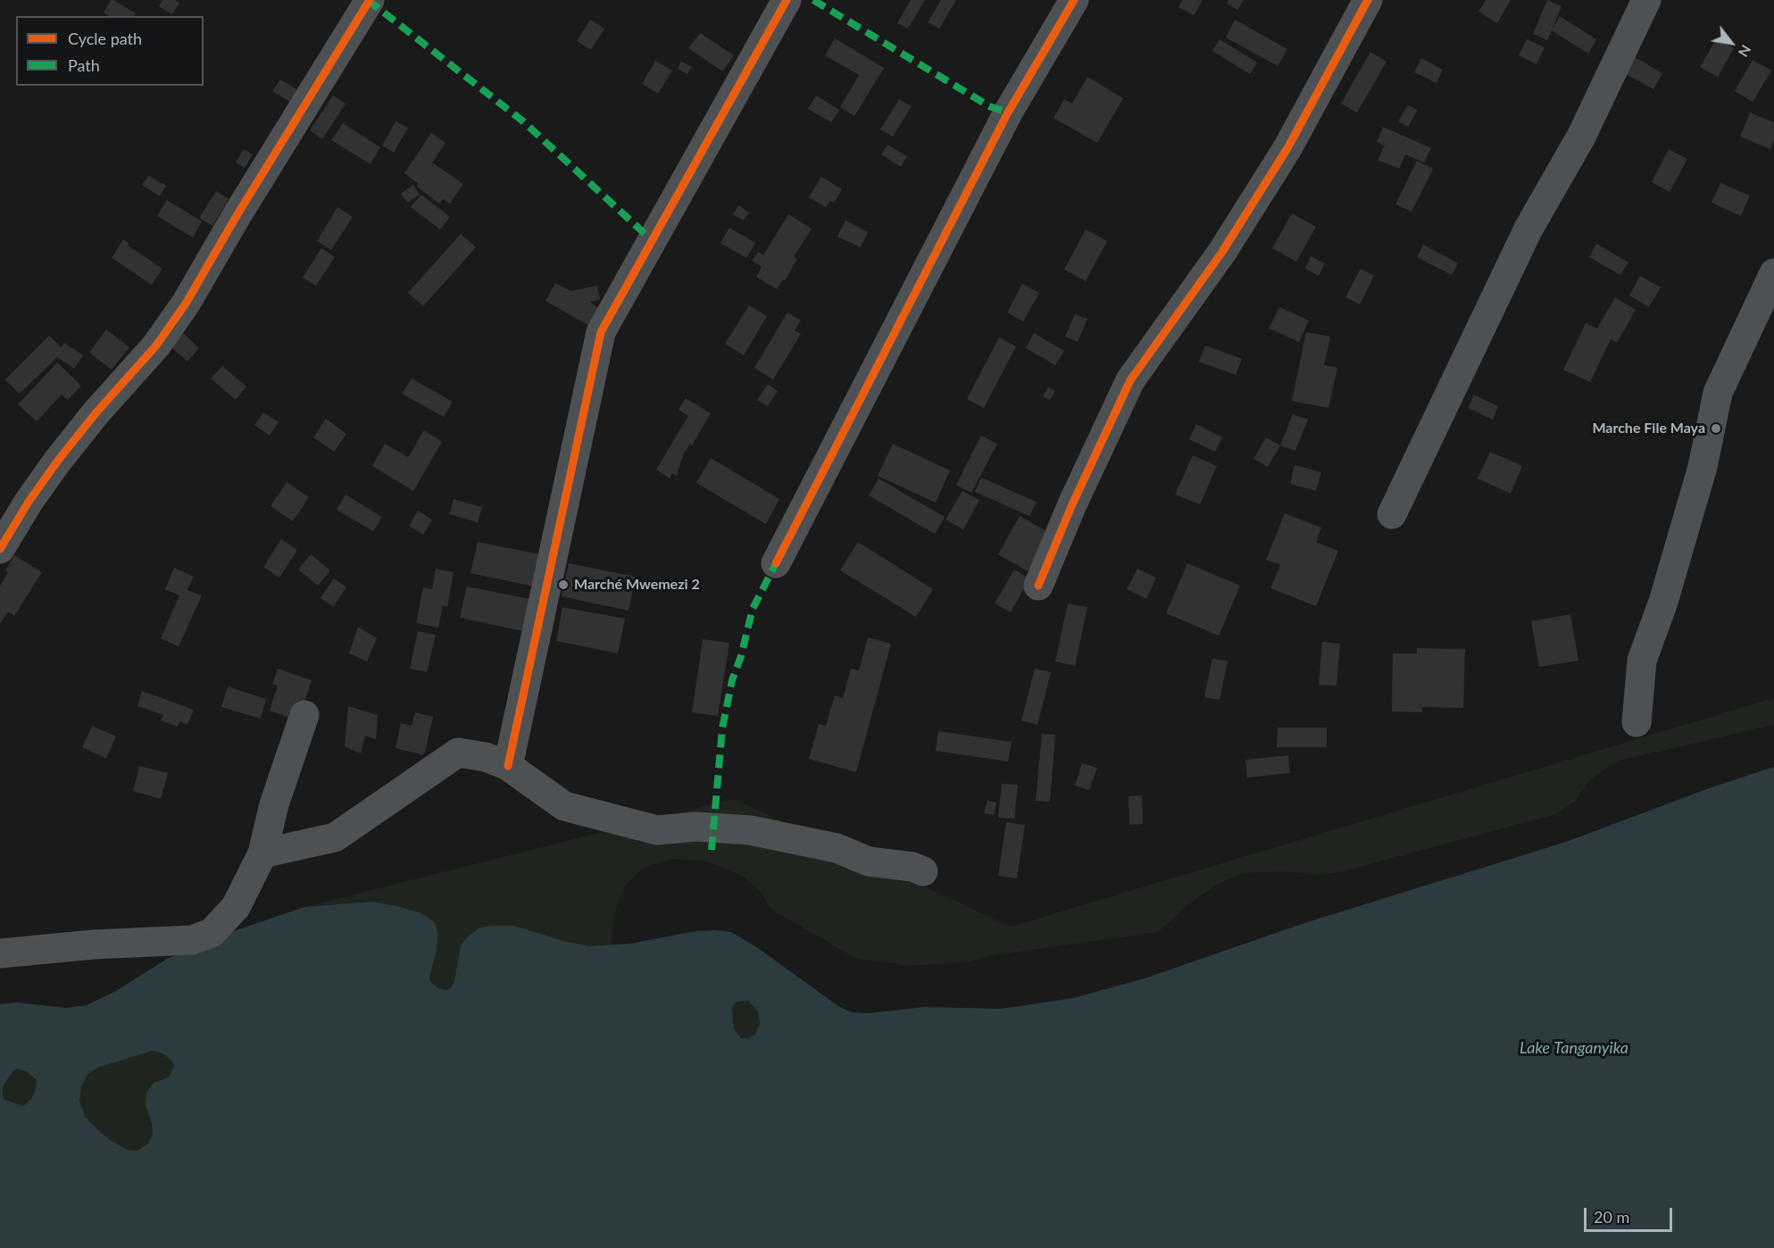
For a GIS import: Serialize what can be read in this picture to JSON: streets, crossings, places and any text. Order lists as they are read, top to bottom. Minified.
{"water":["Lake Tanganyika"],"places":["Marche File Maya","Marché Mwemezi 2"],"legend":["Cycle path","Path"],"scale_bar":"20 m","north":"bottom right"}
